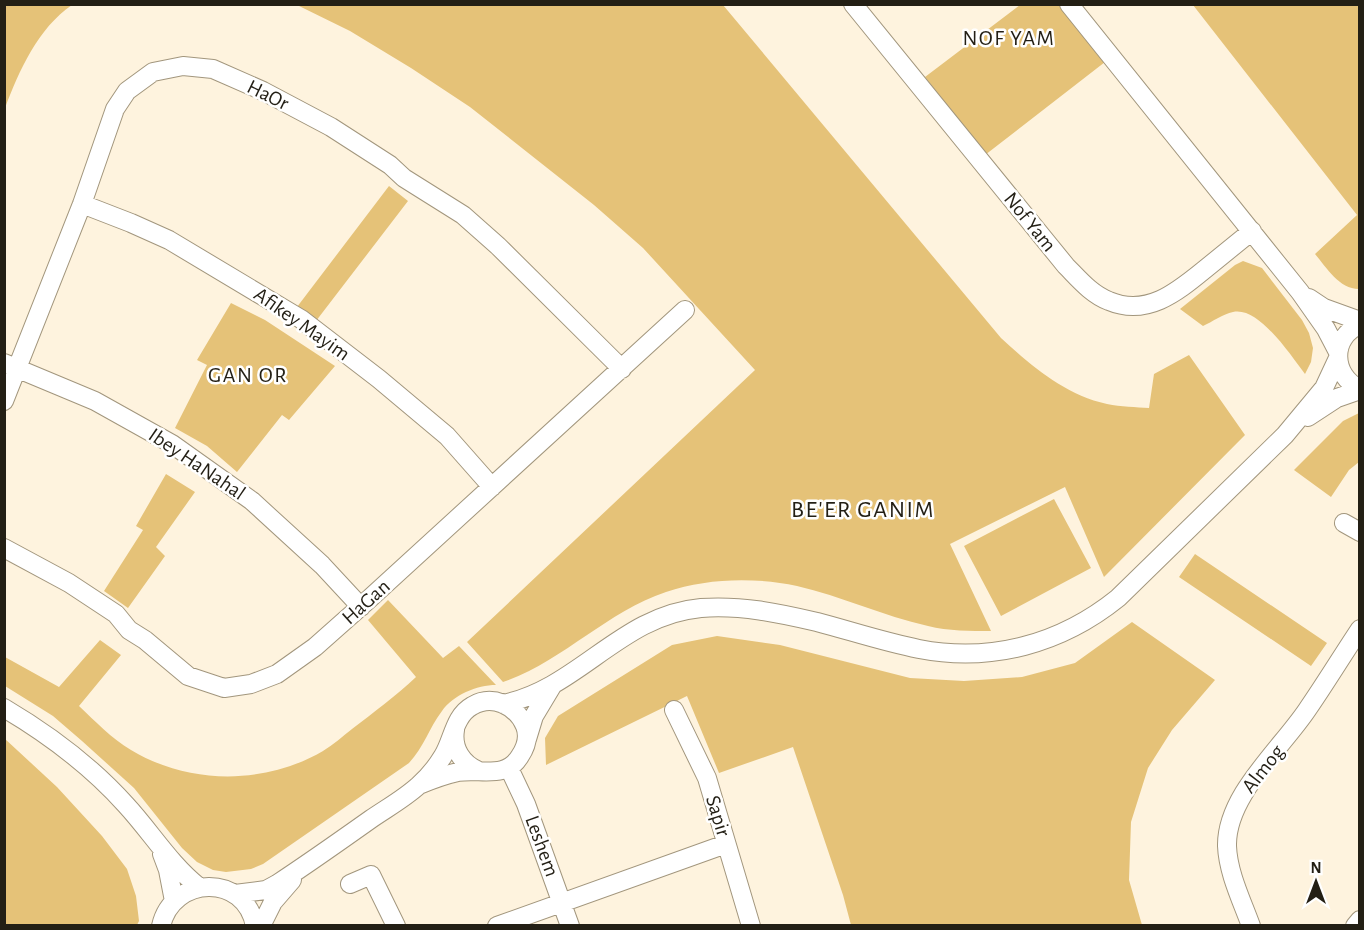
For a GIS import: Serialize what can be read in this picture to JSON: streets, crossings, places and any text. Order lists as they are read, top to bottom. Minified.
{"streets":{"street":["HaOr","Nof Yam","Afikey Mayim","Ibey HaNahal","HaGan","Almog","Sapir","Leshem"]},"crossings":[["HaOr","Afikey Mayim"],["HaOr","Ibey HaNahal"],["HaOr","HaGan"],["Afikey Mayim","HaGan"],["Ibey HaNahal","HaGan"]],"districts":["NOF YAM","GAN OR","BE'ER GANIM"],"north":"top"}
